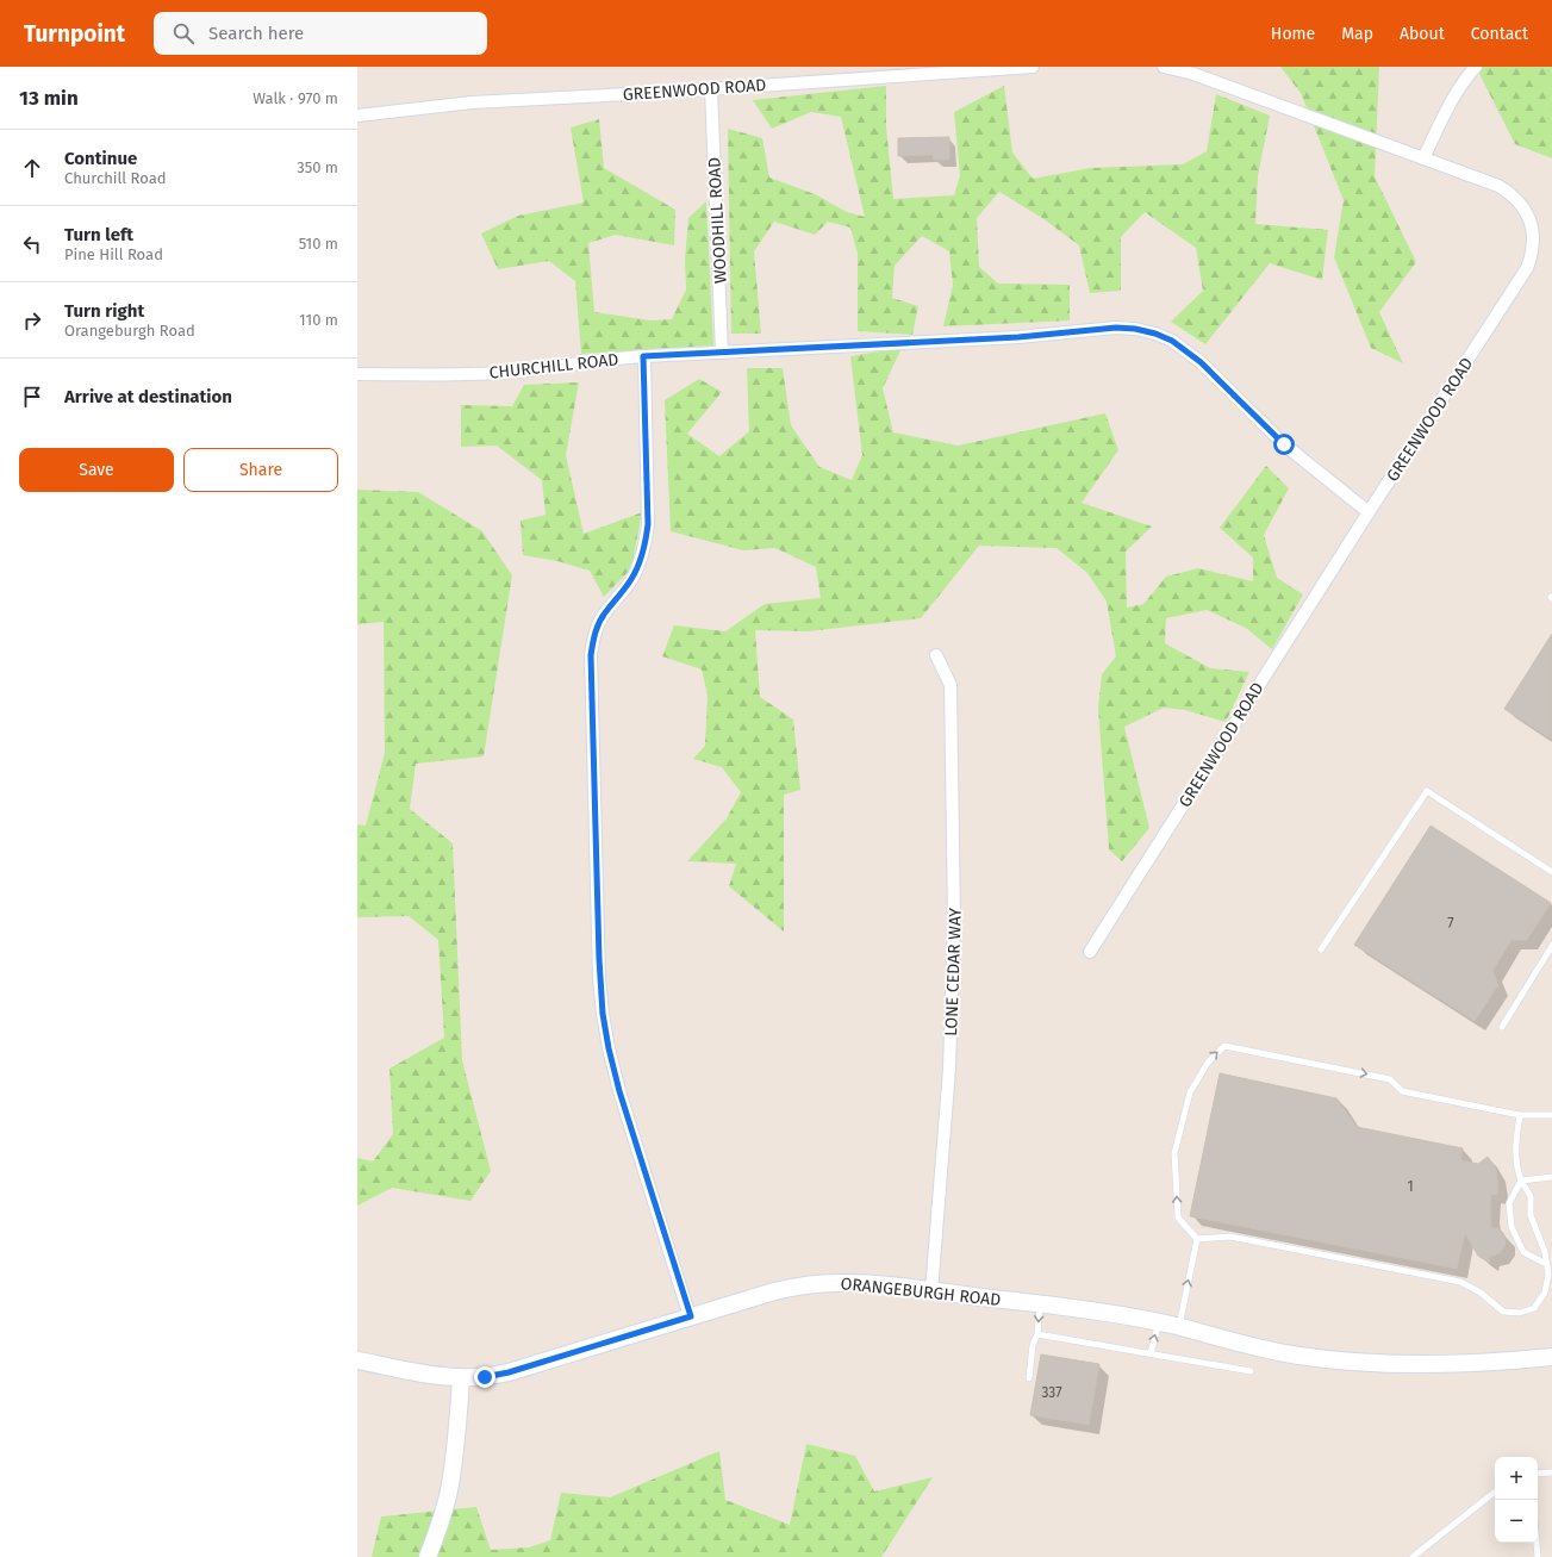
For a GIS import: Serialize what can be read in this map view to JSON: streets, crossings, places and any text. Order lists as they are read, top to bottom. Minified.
{"streets":{"street":["GREENWOOD ROAD","WOODHILL ROAD","CHURCHILL ROAD","LONE CEDAR WAY","ORANGEBURGH ROAD"]},"crossings":[["GREENWOOD ROAD","WOODHILL ROAD"],["GREENWOOD ROAD","CHURCHILL ROAD"],["WOODHILL ROAD","CHURCHILL ROAD"],["LONE CEDAR WAY","ORANGEBURGH ROAD"]],"house_numbers":["7","1","337"],"page":{"header":"Turnpoint","search":"Search here","nav":["Home","Map","About","Contact"],"heading":["13 min","Walk · 970 m"],"list":[["Continue","Churchill Road","350 m"],["Turn left","Pine Hill Road","510 m"],["Turn right","Orangeburgh Road","110 m"],"Arrive at destination"],"buttons":["Save","Share"],"map_buttons":["+","−"]}}
